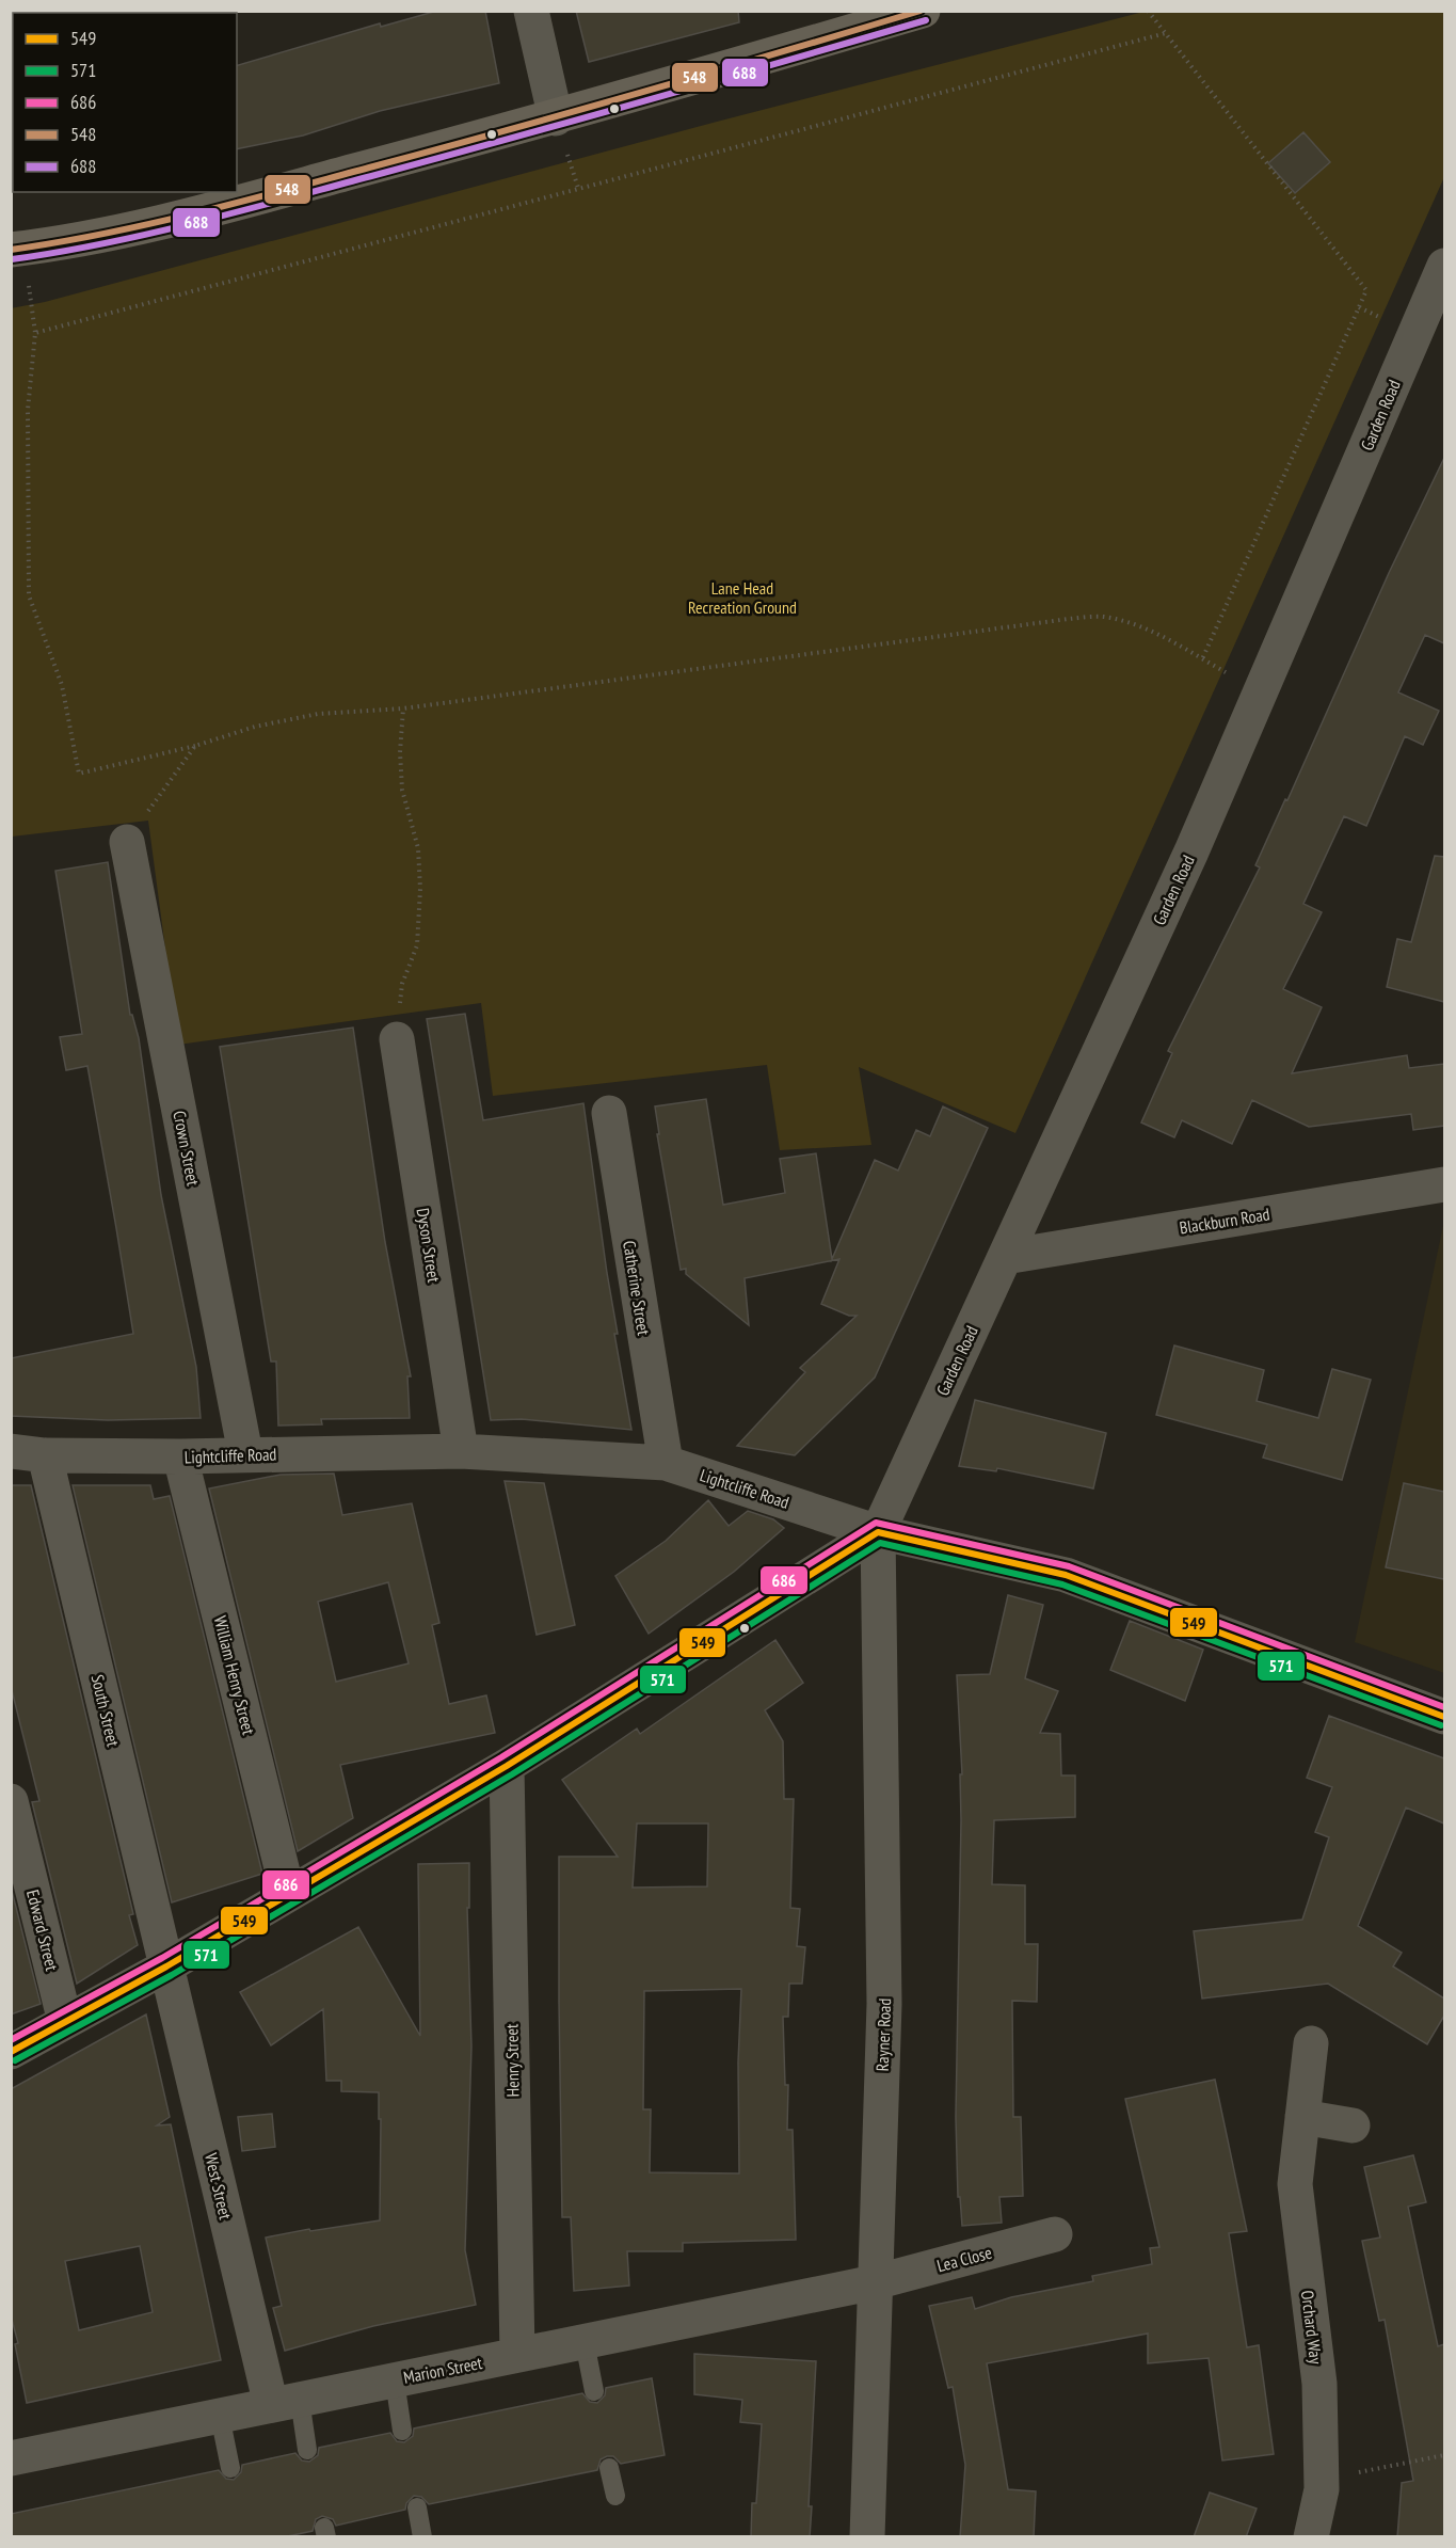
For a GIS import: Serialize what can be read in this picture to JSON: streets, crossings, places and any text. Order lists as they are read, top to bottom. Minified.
{"streets":{"street":["Garden Road","Crown Street","Blackburn Road","Dyson Street","Catherine Street","Lightcliffe Road","William Henry Street","South Street","Edward Street","Rayner Road","Henry Street","West Street","Lea Close","Orchard Way","Marion Street"]},"crossings":[["Garden Road","Blackburn Road"],["Garden Road","Lightcliffe Road"],["Garden Road","Rayner Road"],["Crown Street","Lightcliffe Road"],["Dyson Street","Lightcliffe Road"],["Catherine Street","Lightcliffe Road"],["Lightcliffe Road","William Henry Street"],["Lightcliffe Road","South Street"],["Lightcliffe Road","Rayner Road"],["South Street","West Street"],["Rayner Road","Lea Close"],["Rayner Road","Marion Street"],["Henry Street","Marion Street"],["West Street","Marion Street"],["Lea Close","Marion Street"]],"parks":["Lane Head Recreation Ground"],"lines":["transit line 548","transit line 688","transit line 686","transit line 549","transit line 571"],"legend":["549","571","686","548","688"]}
